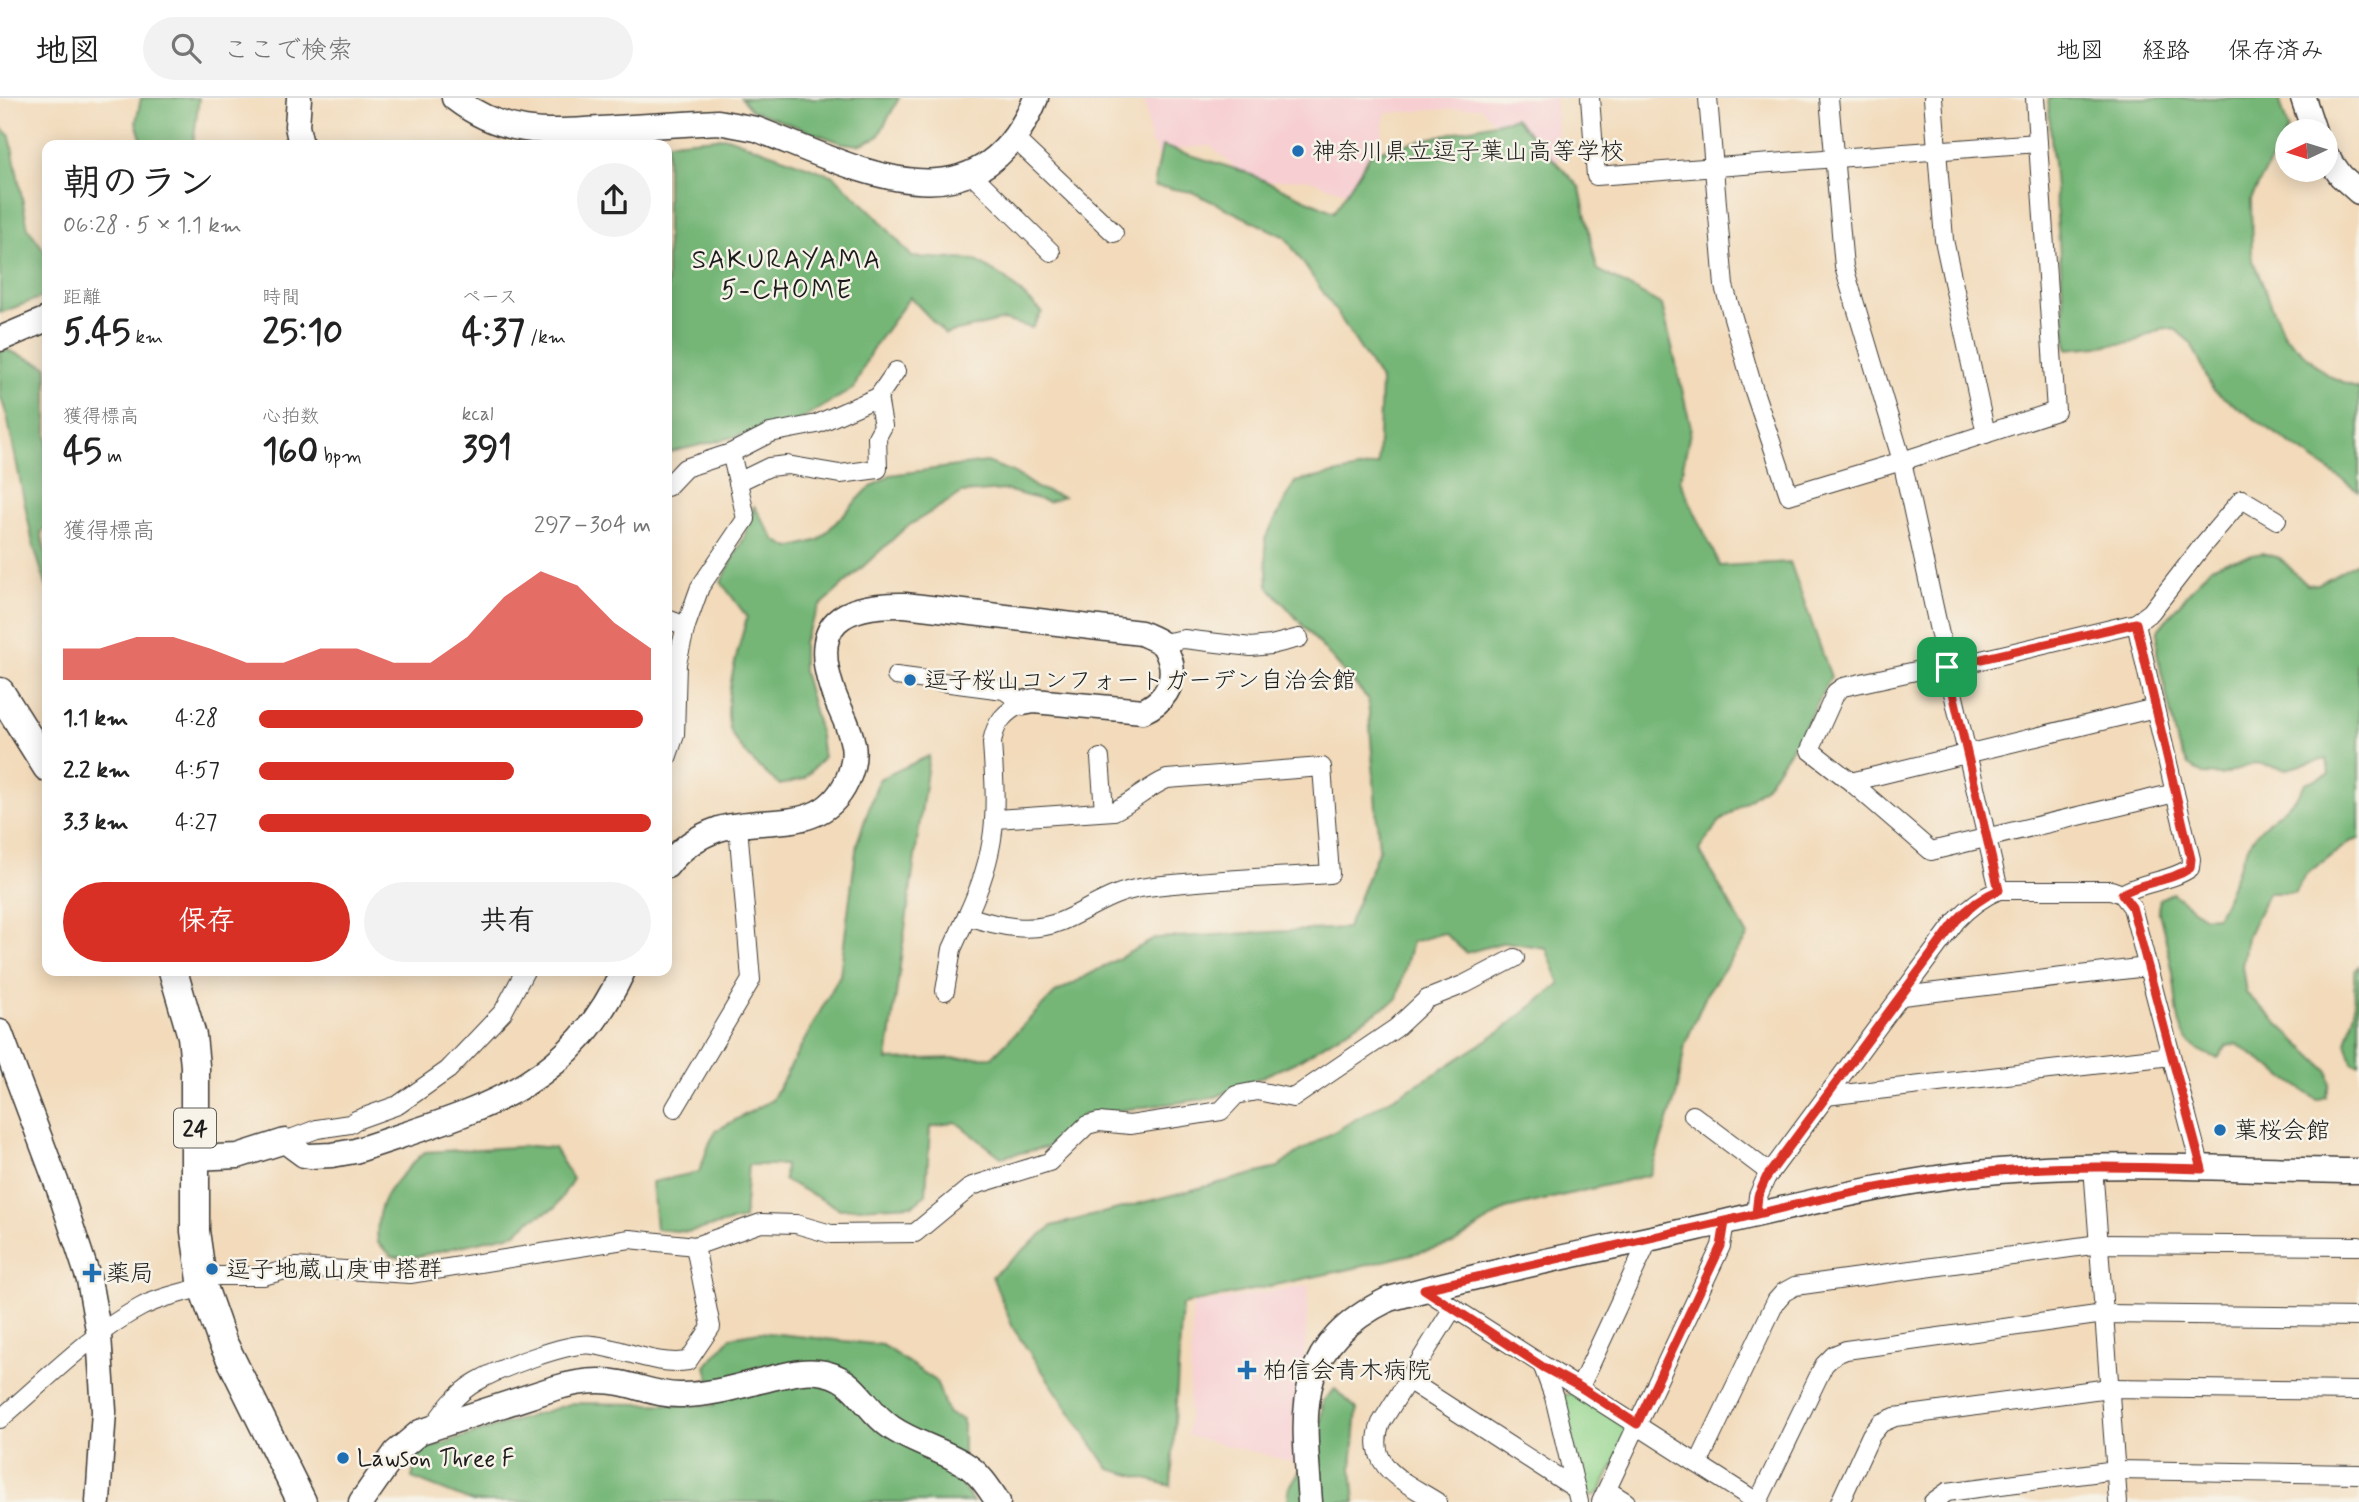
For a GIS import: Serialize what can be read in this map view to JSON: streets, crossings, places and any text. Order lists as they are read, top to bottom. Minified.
{"streets":{"main road":["24"]},"districts":["SAKURAYAMA 5-CHOME"],"places":{"other":["神奈川県立逗子葉山高等学校","逗子桜山コンフォートガーデン自治会館","葉桜会館","逗子地蔵山庚申搭群","Lawson Three F"],"health":["薬局","柏信会青木病院"]},"north":"left","page":{"header":"地図","search":"ここで検索","nav":["地図","経路","保存済み"],"heading":["朝のラン","06:28 · 5 × 1.1 km"],"stats":[["距離","5.45 km"],["時間","25:10"],["ペース","4:37 /km"],["獲得標高","45 m"],["心拍数","160 bpm"],["kcal","391"]],"chart":["獲得標高","297–304 m"],"list":[{"name":"1.1 km","note":"4:28"},{"name":"2.2 km","note":"4:57"},{"name":"3.3 km","note":"4:27"}],"buttons":["保存","共有"]}}
